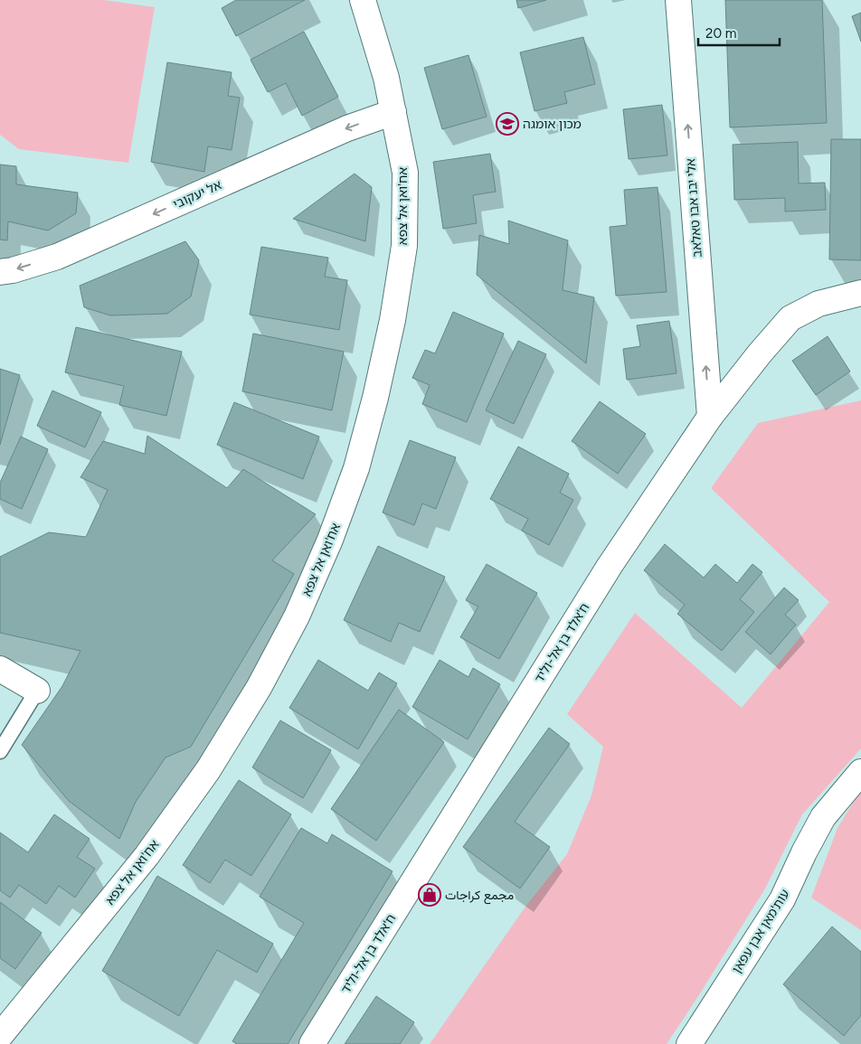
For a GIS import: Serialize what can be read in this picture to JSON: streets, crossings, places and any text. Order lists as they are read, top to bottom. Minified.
{"streets":{"street":["אל יעקובי","אח'ואן אל צפא","אלי יבנ אבו טאלאב","ח'אלד בן אל-וליד","עות'מאן אבן עפאן"]},"crossings":[["אל יעקובי","אח'ואן אל צפא"],["אלי יבנ אבו טאלאב","ח'אלד בן אל-וליד"]],"one_way":["אל יעקובי","אלי יבנ אבו טאלאב"],"places":{"school or university":["מכון אומגה"],"shop":["مجمع كراجات"]},"scale_bar":"20 m"}
